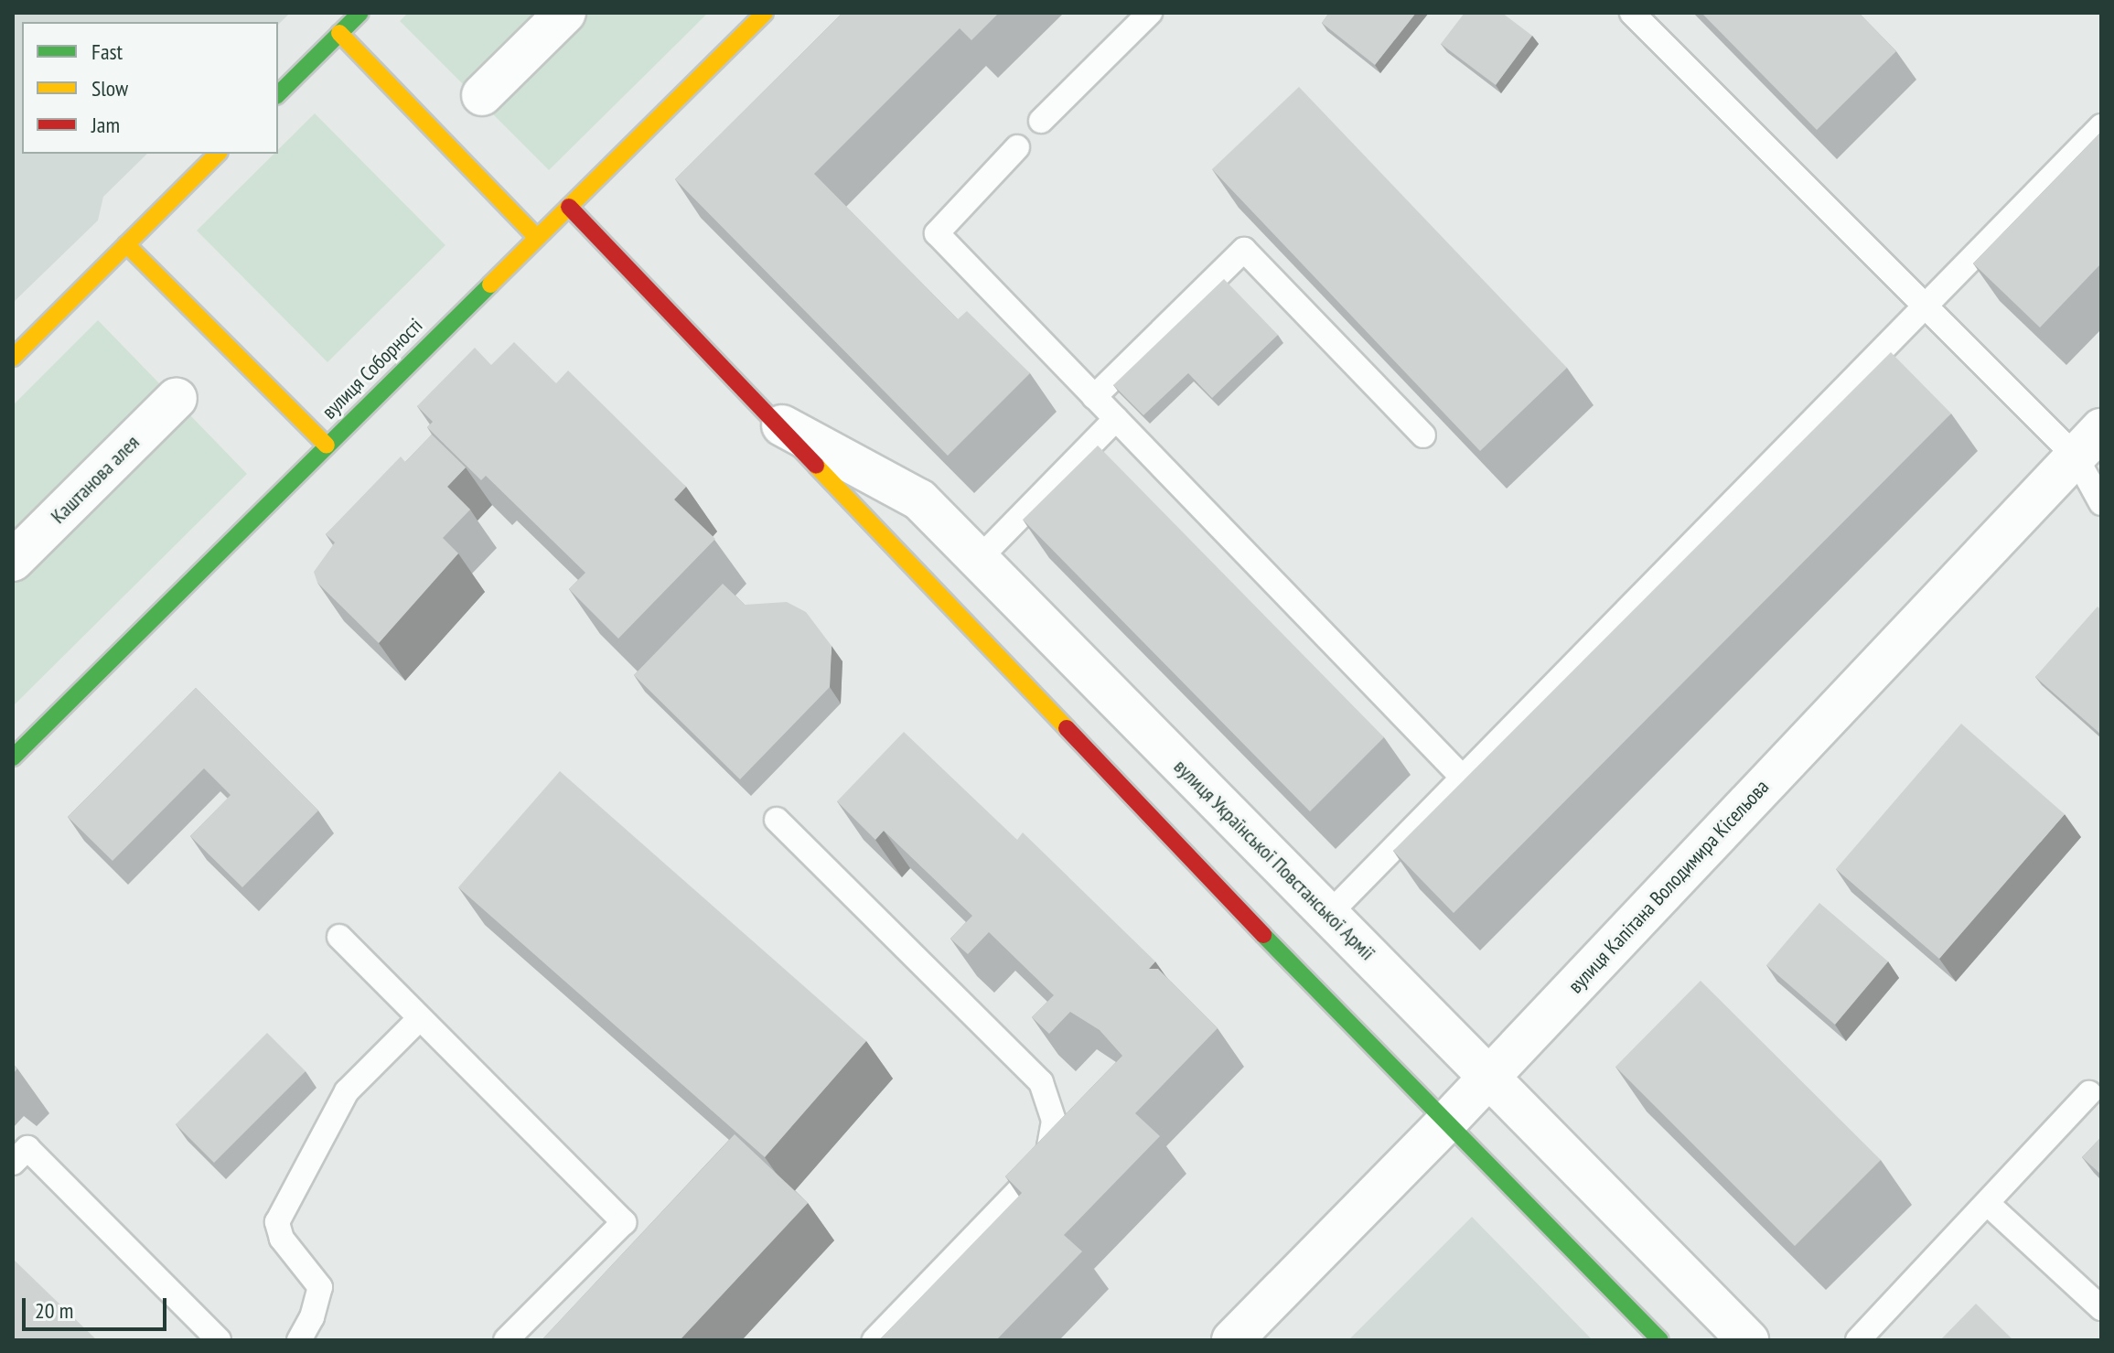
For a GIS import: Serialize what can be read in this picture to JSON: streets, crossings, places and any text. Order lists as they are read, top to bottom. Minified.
{"streets":{"main road":["вулиця Соборності","вулиця Української Повстанської Армії"],"street":["Каштанова алея","вулиця Капітана Володимира Кісельова"]},"crossings":[["вулиця Соборності","вулиця Української Повстанської Армії"],["вулиця Української Повстанської Армії","вулиця Капітана Володимира Кісельова"]],"legend":["Fast","Slow","Jam"],"scale_bar":"20 m"}
